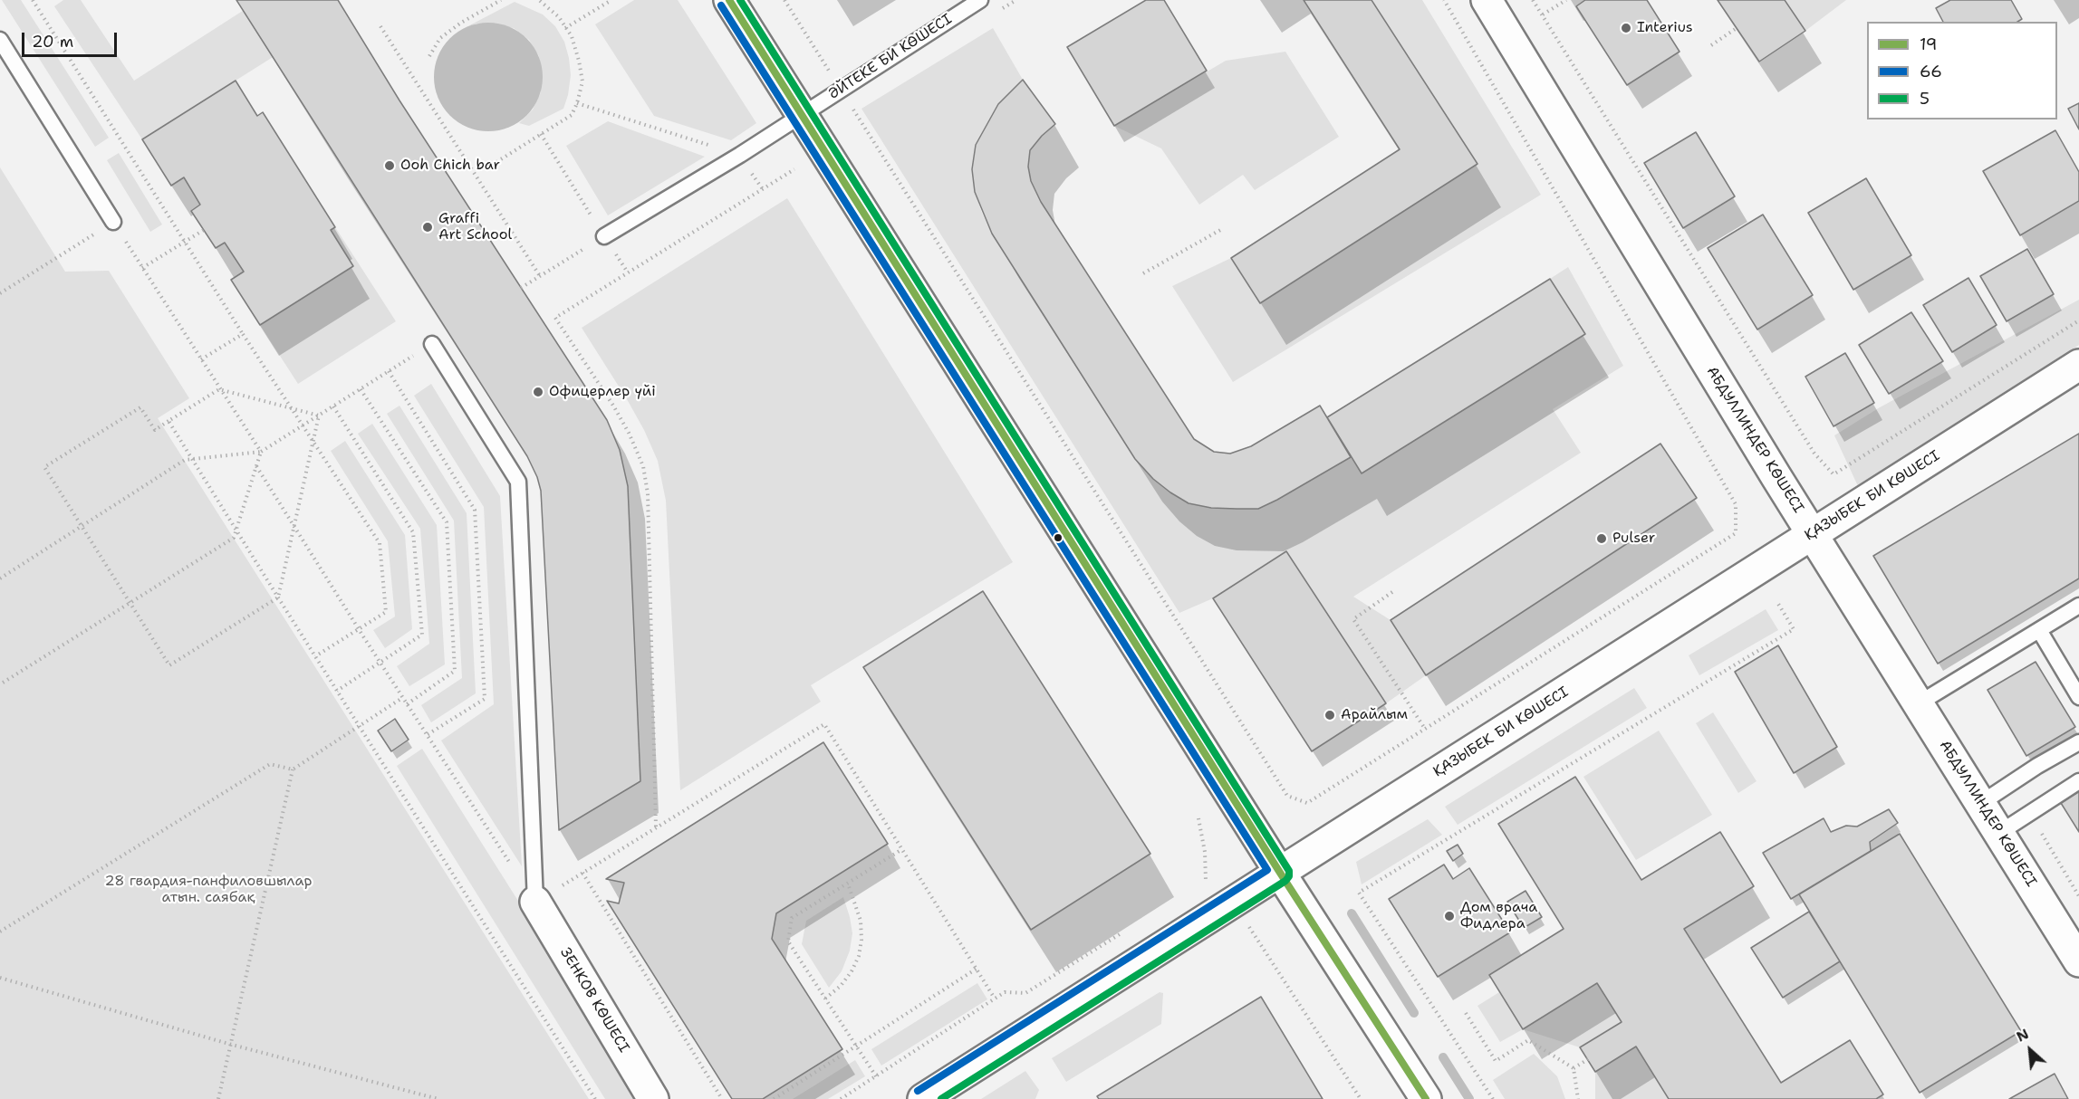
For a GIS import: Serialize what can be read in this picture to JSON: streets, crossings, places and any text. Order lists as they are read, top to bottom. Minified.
{"streets":{"street":["АБДУЛЛИНДЕР КӨШЕСІ","ҚАЗЫБЕК БИ КӨШЕСІ","ЗЕНКОВ КӨШЕСІ"],"lane":["ӘЙТЕКЕ БИ КӨШЕСІ"]},"crossings":[["АБДУЛЛИНДЕР КӨШЕСІ","ҚАЗЫБЕК БИ КӨШЕСІ"]],"parks":["28 гвардия-панфиловшылар атын. саябақ"],"places":["Interius","Ooh Chich bar","Graffi Art School","Офицерлер үйі","Pulser","Арайлым","Дом врача Фидлера"],"lines":["transit line 19","transit line 5","transit line 66"],"legend":["19","66","5"],"scale_bar":"20 m","north":"top left"}
